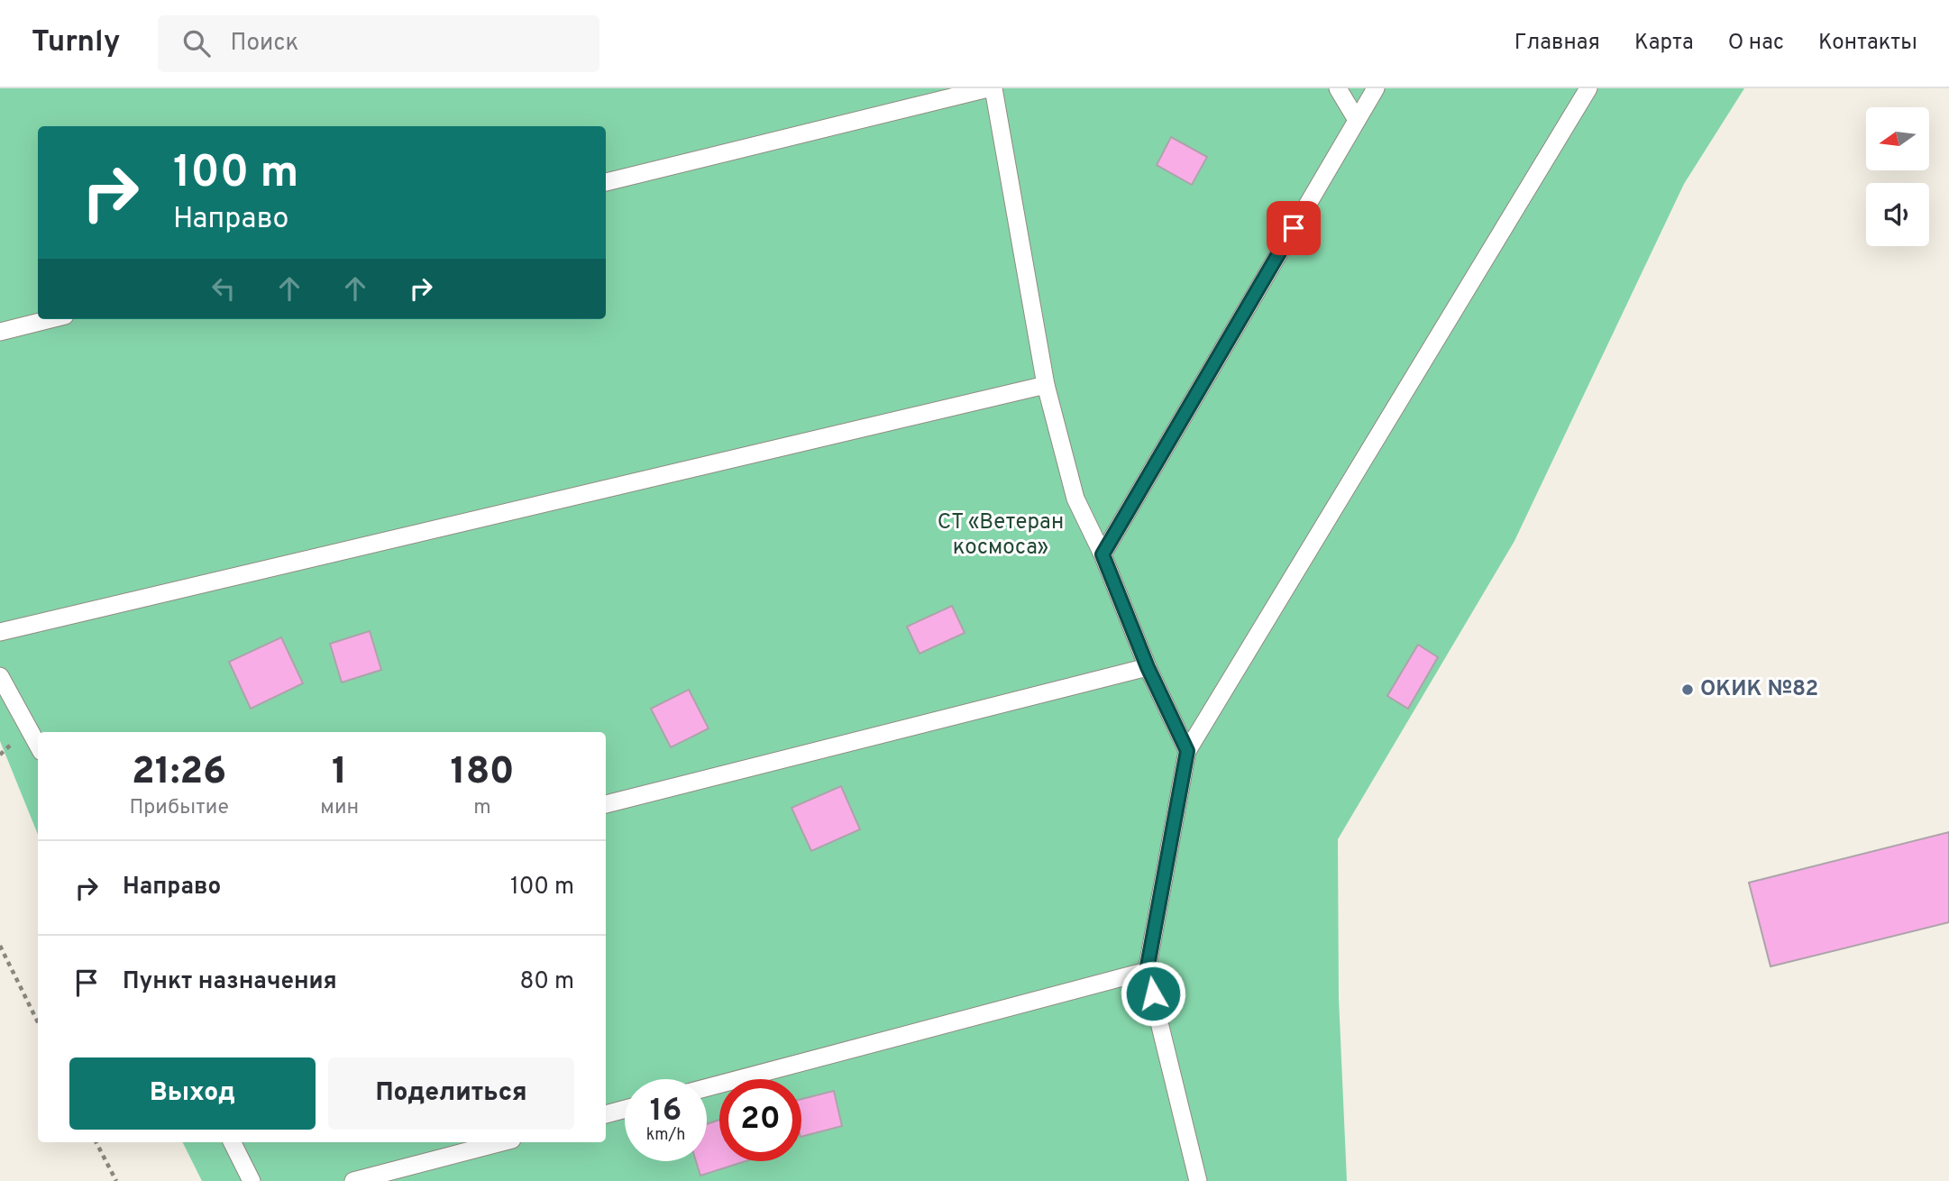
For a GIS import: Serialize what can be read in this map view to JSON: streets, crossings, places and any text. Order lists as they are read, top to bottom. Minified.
{"parks":["СТ «Ветеран космоса»"],"places":["ОКИК №82"],"north":"left","page":{"header":"Turnly","search":"Поиск","nav":["Главная","Карта","О нас","Контакты"],"turn":["100 m","Направо"],"eta":["21:26","Прибытие","1","мин","180","m"],"list":[{"name":"Направо","value":"100 m"},{"name":"Пункт назначения","value":"80 m"}],"buttons":["Выход","Поделиться"],"speed":"16 km/h","limit":"20"}}
